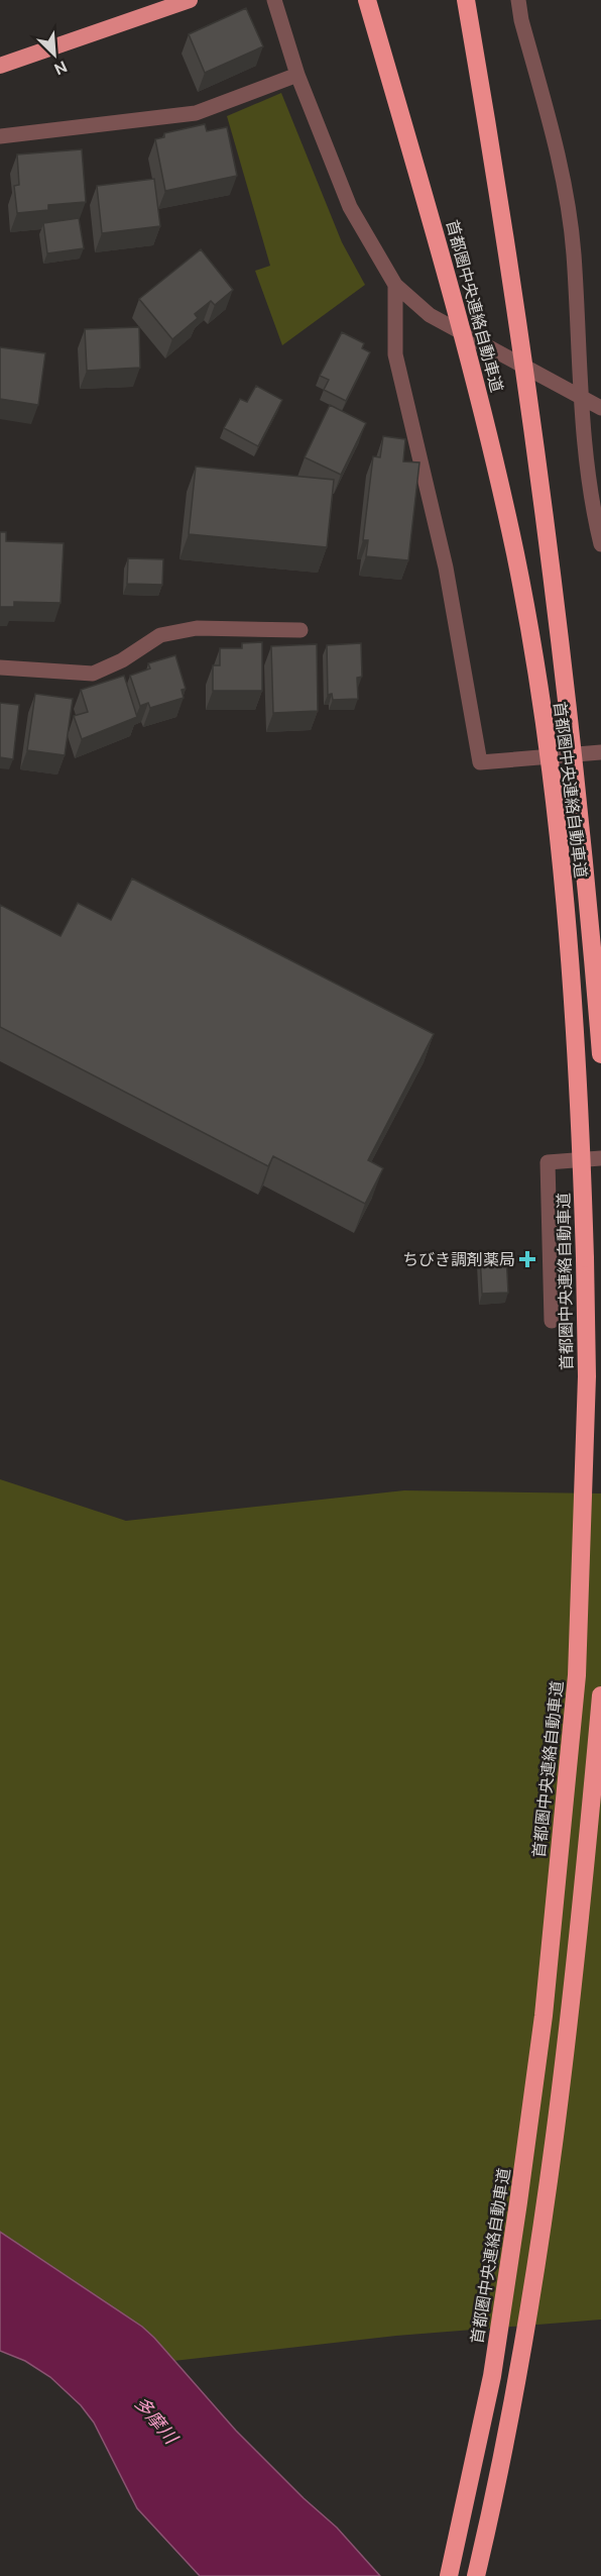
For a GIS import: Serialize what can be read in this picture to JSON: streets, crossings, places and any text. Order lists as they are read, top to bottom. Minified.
{"streets":{"highway":["首都圏中央連絡自動車道"]},"water":["多摩川"],"places":{"health":["ちびき調剤薬局"]},"north":"bottom right"}
